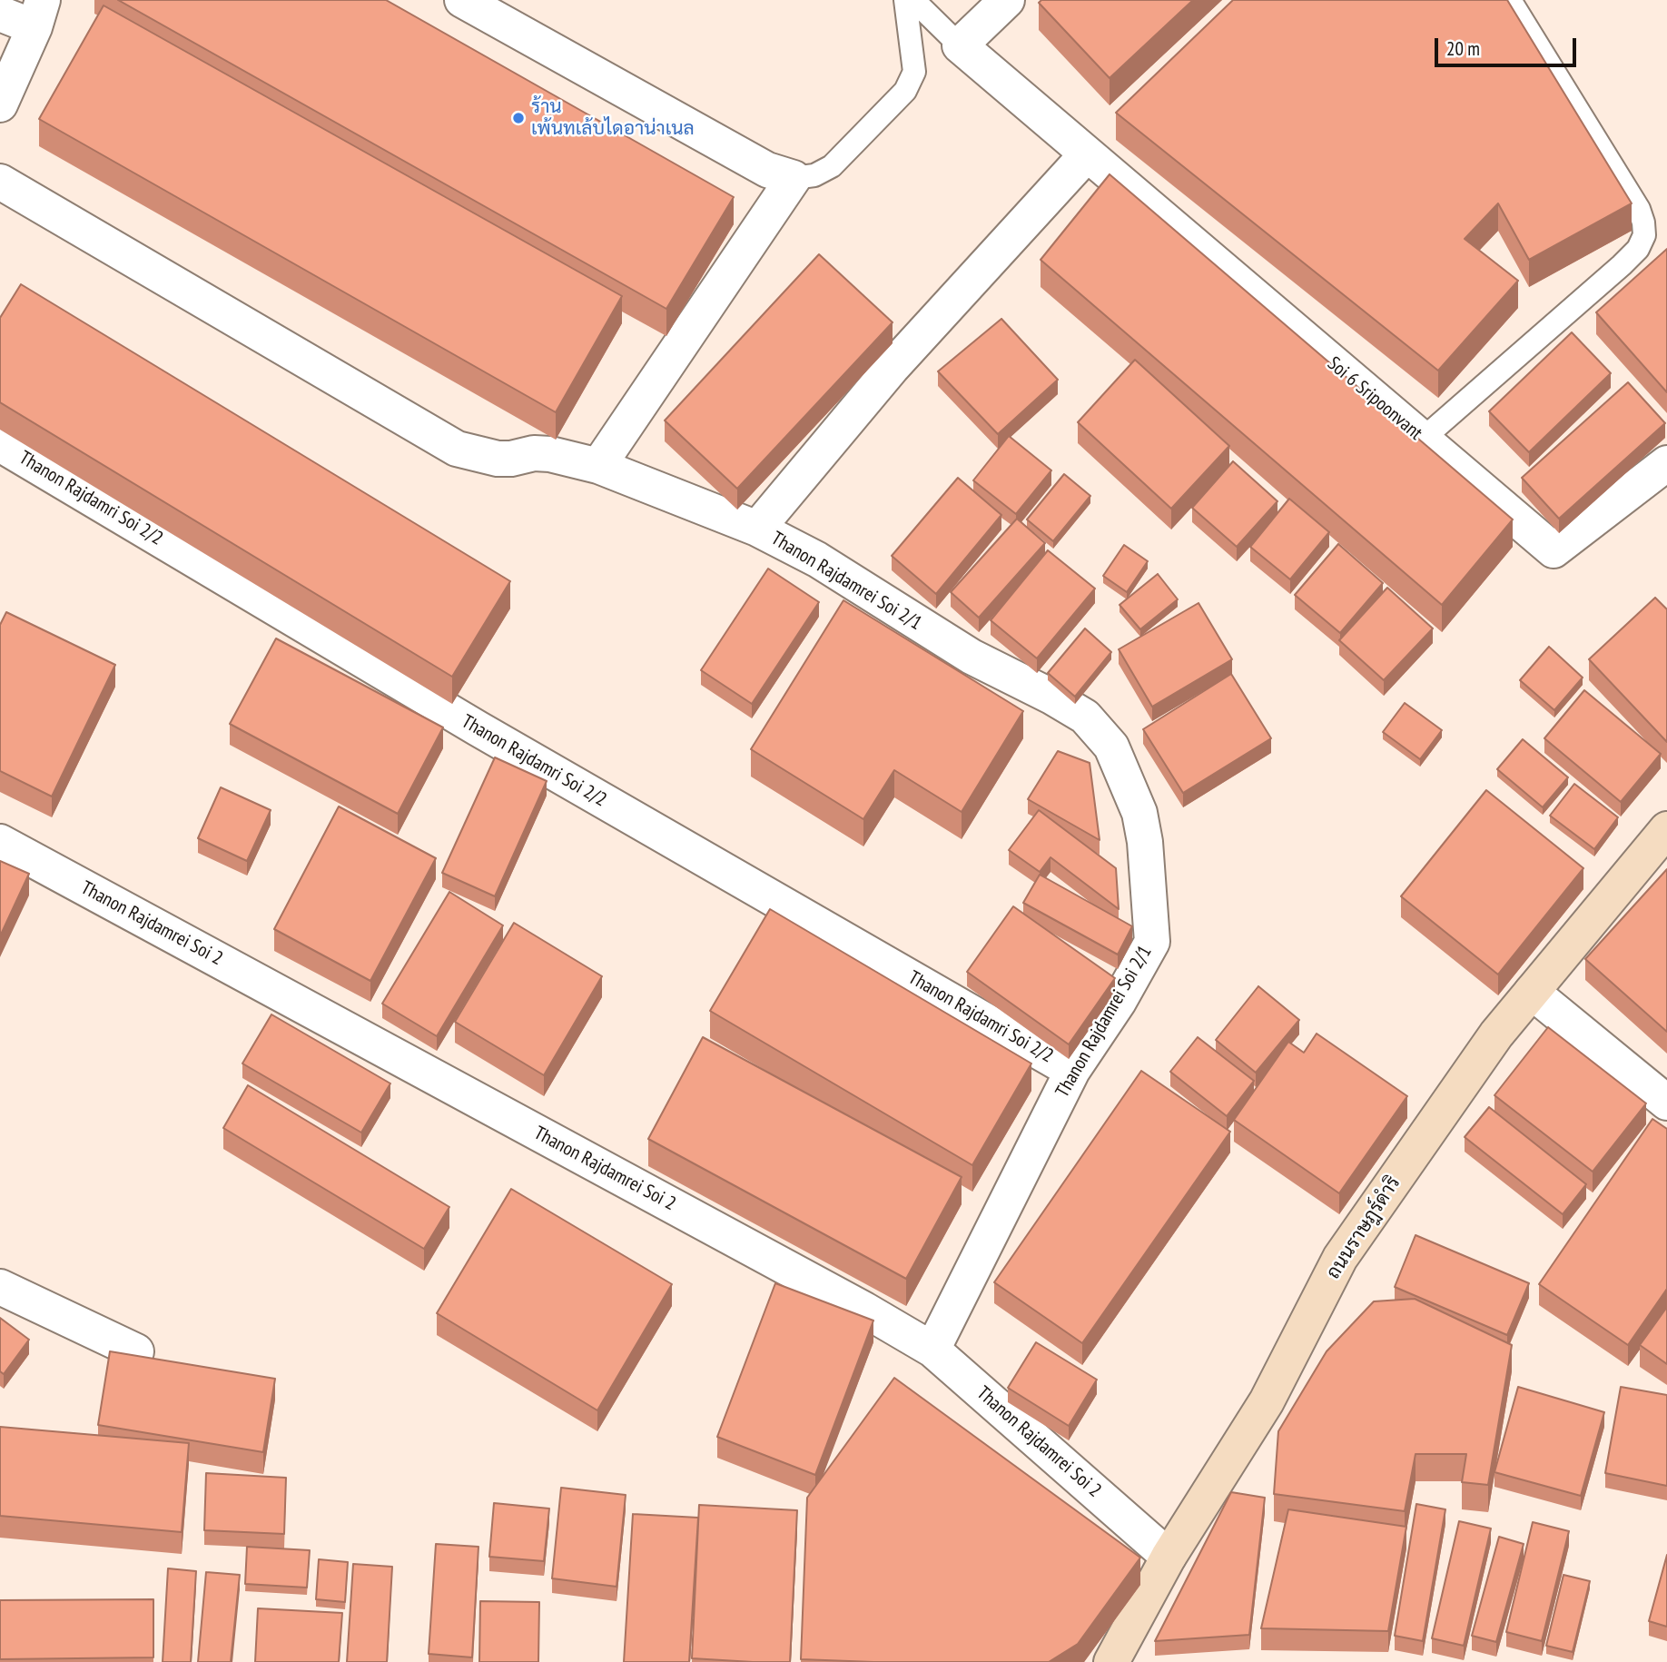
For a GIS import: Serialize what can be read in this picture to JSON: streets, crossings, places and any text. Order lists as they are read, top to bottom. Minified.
{"streets":{"street":["Soi 6 Sripoonvant","Thanon Rajdamri Soi 2/2","Thanon Rajdamrei Soi 2/1","Thanon Rajdamrei Soi 2","ถนนราษฎร์ดำริ"]},"crossings":[["Thanon Rajdamri Soi 2/2","Thanon Rajdamrei Soi 2/1"],["Thanon Rajdamrei Soi 2/1","Thanon Rajdamrei Soi 2"],["Thanon Rajdamrei Soi 2","ถนนราษฎร์ดำริ"]],"places":["ร้าน เพ้นทเล้บไดอาน่าเนล"],"scale_bar":"20 m"}
